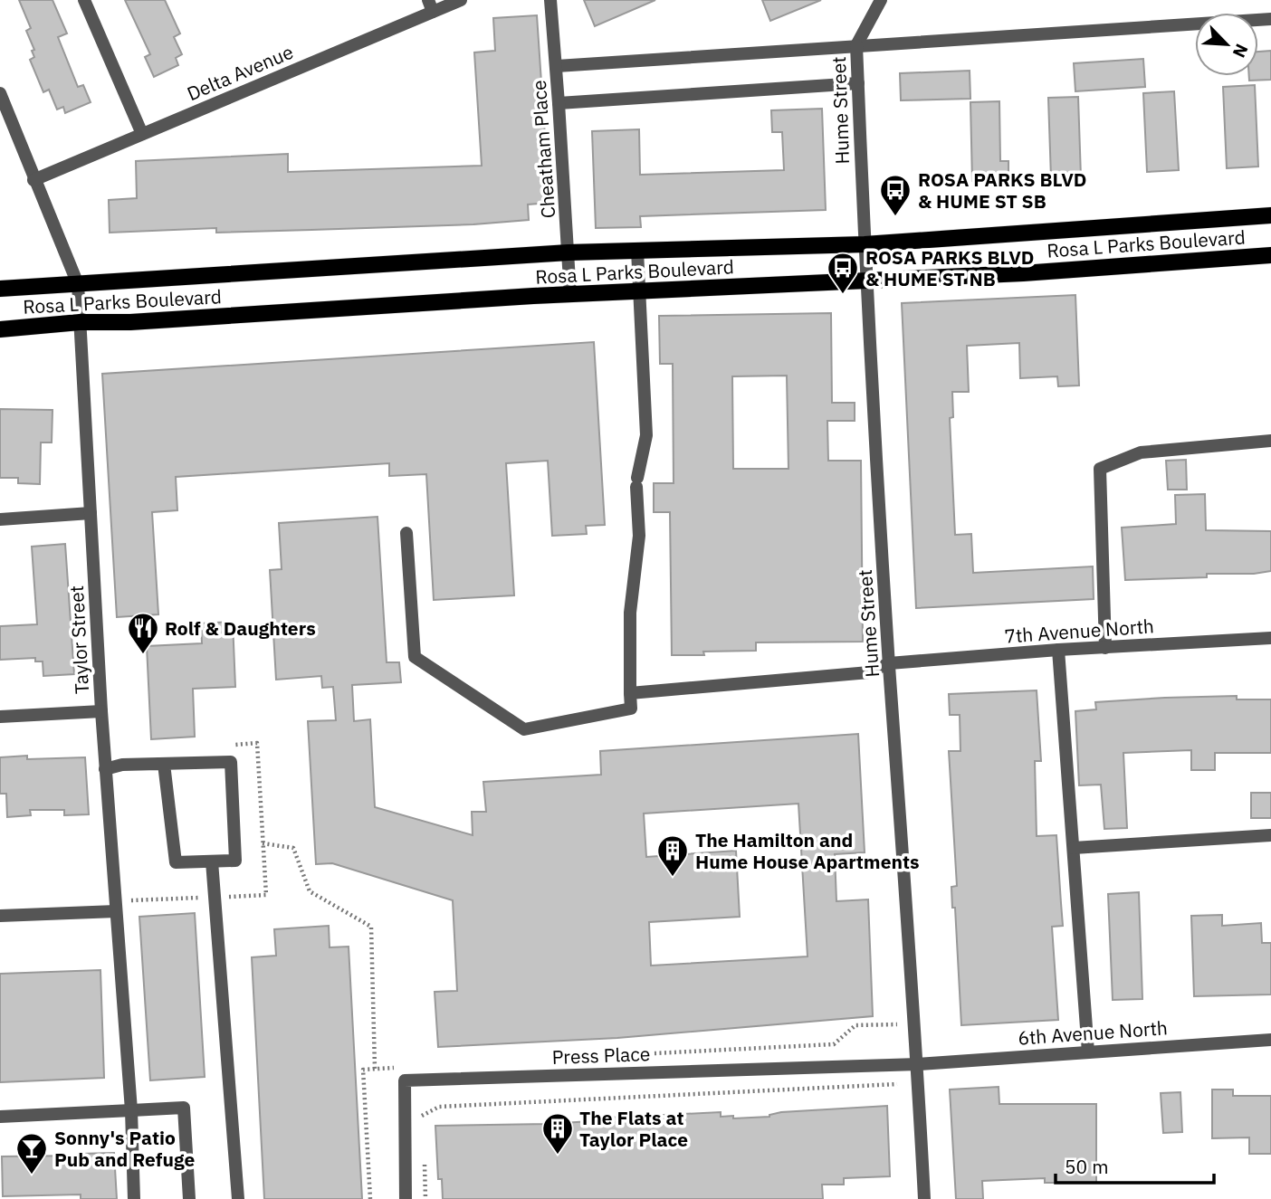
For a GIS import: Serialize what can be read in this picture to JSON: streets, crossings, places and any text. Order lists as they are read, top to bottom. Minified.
{"streets":{"main road":["Rosa L Parks Boulevard"],"street":["Delta Avenue","Hume Street","Cheatham Place","7th Avenue North","Taylor Street","6th Avenue North","Press Place"]},"crossings":[["Delta Avenue","Taylor Street"],["Hume Street","Rosa L Parks Boulevard"],["Hume Street","7th Avenue North"],["Hume Street","6th Avenue North"],["Hume Street","Press Place"],["Cheatham Place","Rosa L Parks Boulevard"],["Rosa L Parks Boulevard","Taylor Street"],["6th Avenue North","Press Place"]],"places":{"bus stop":["ROSA PARKS BLVD & HUME ST SB","ROSA PARKS BLVD & HUME ST NB"],"restaurant":["Rolf & Daughters"],"building":["The Hamilton and Hume House Apartments","The Flats at Taylor Place"],"bar":["Sonny's Patio Pub and Refuge"]},"scale_bar":"50 m","north":"bottom right"}
